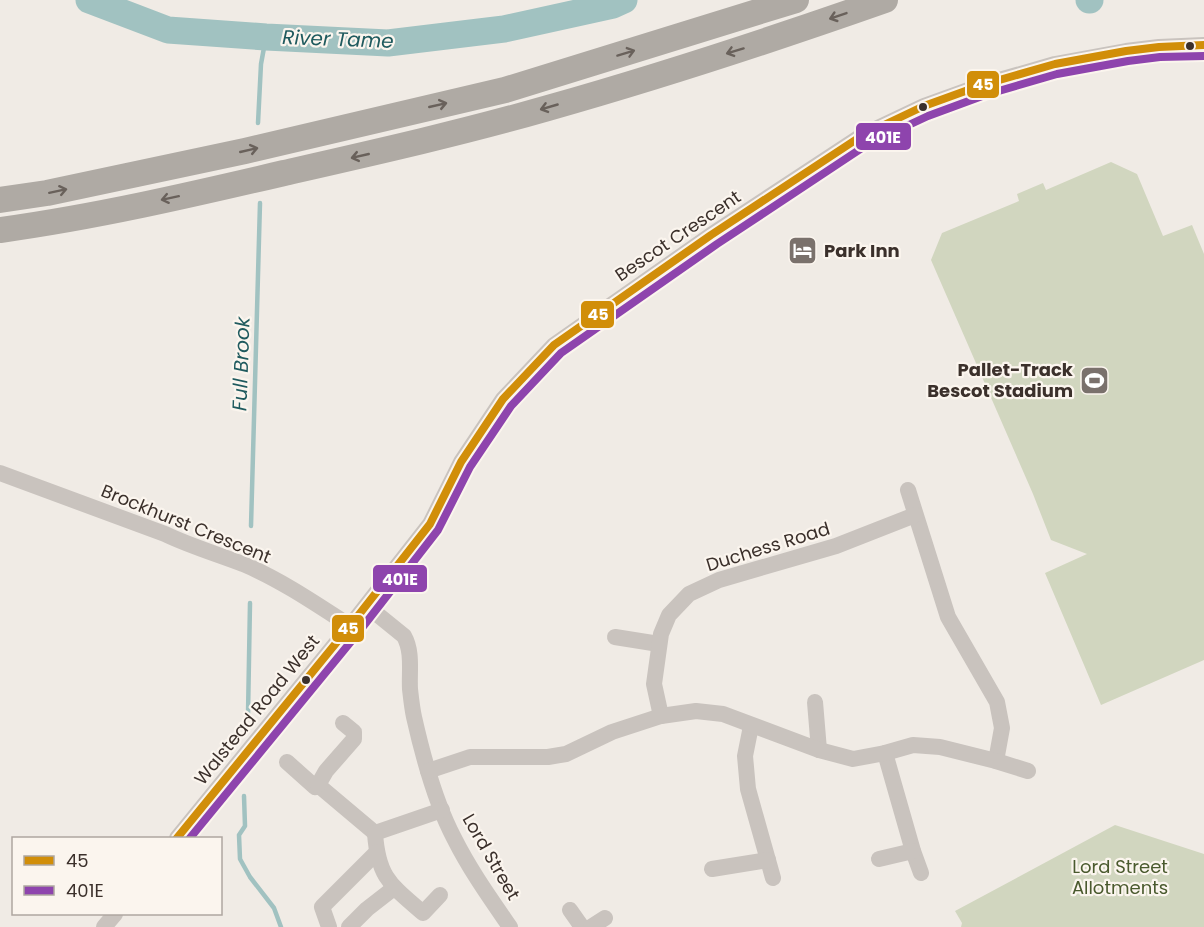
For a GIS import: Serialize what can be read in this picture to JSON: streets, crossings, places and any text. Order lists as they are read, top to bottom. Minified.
{"streets":{"street":["Bescot Crescent","Brockhurst Crescent","Duchess Road","Walstead Road West","Lord Street"]},"crossings":[["Bescot Crescent","Walstead Road West"],["Brockhurst Crescent","Walstead Road West"]],"water":["River Tame","Full Brook"],"parks":["Lord Street Allotments"],"places":{"hotel":["Park Inn"],"sports":["Pallet-Track Bescot Stadium"]},"lines":["transit line 45","transit line 401E"],"legend":["45","401E"]}
